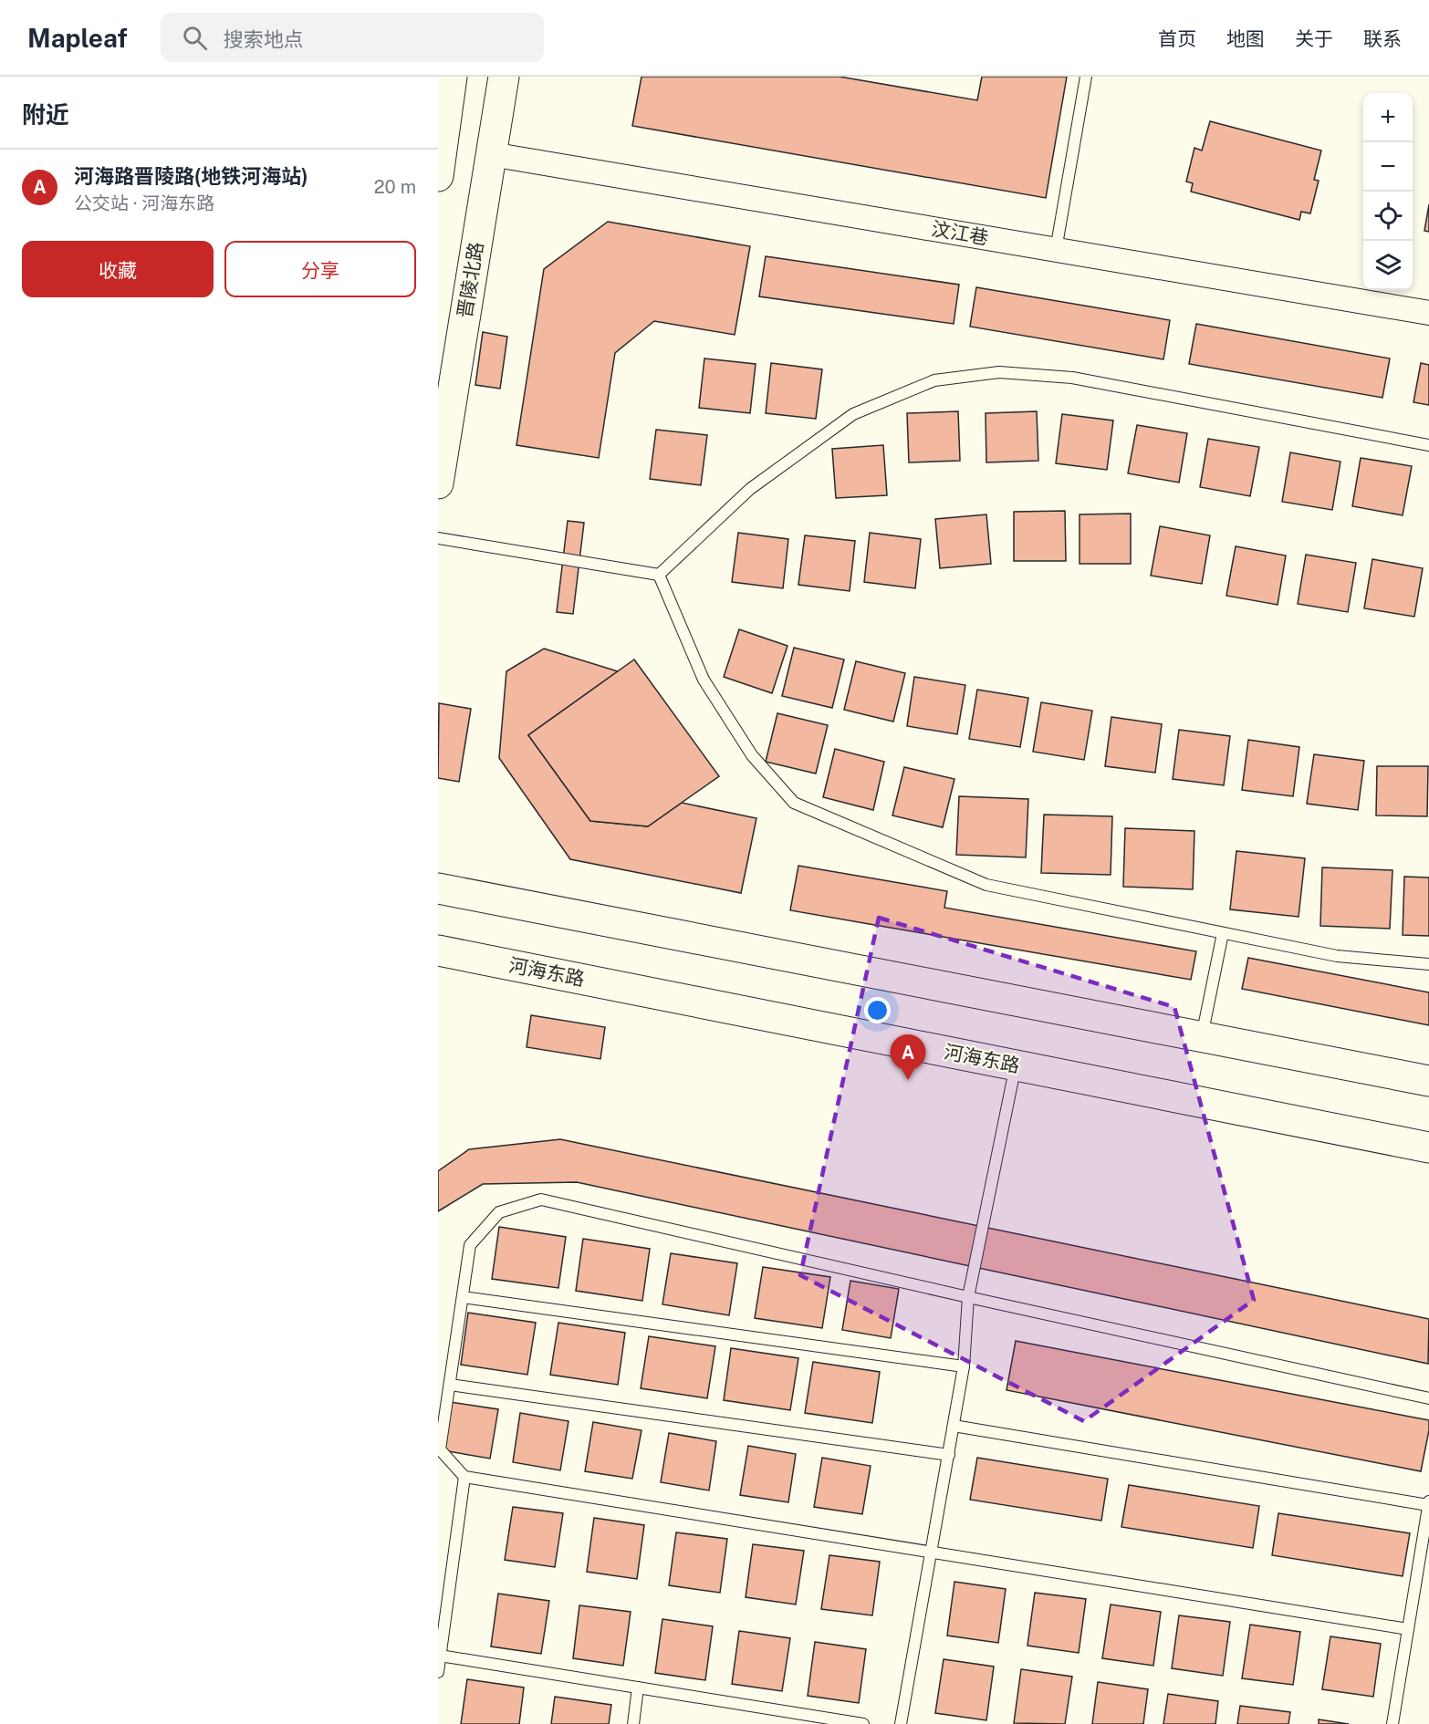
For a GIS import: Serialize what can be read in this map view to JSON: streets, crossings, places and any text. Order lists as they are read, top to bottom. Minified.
{"streets":{"main road":["晋陵北路","河海东路"],"street":["汶江巷"]},"crossings":[["汶江巷","晋陵北路"]],"page":{"header":"Mapleaf","search":"搜索地点","nav":["首页","地图","关于","联系"],"heading":"附近","map_buttons":["+","−"],"list":[{"mark":"A","name":"河海路晋陵路(地铁河海站)","note":"公交站 · 河海东路","value":"20 m"}],"buttons":["收藏","分享"],"pins":"A"}}
